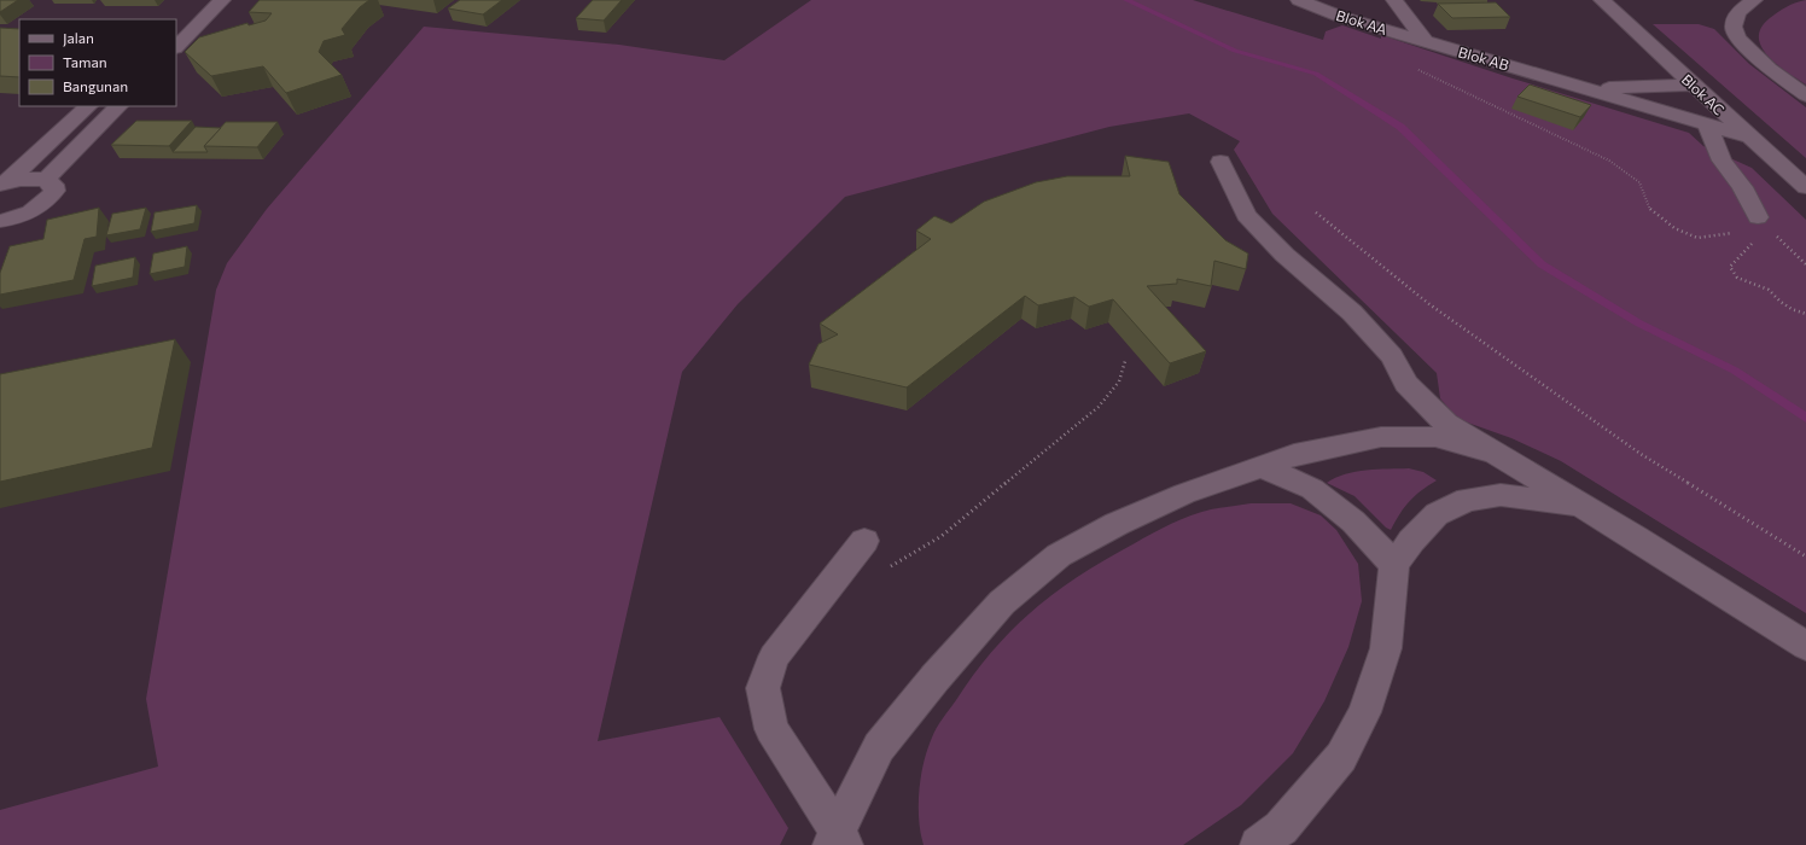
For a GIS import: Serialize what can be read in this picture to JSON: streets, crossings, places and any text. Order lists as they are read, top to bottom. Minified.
{"streets":{"street":["Blok AA","Blok AB","Blok AC"]},"crossings":[["Blok AA","Blok AB"],["Blok AB","Blok AC"]],"legend":["Jalan","Taman","Bangunan"]}
